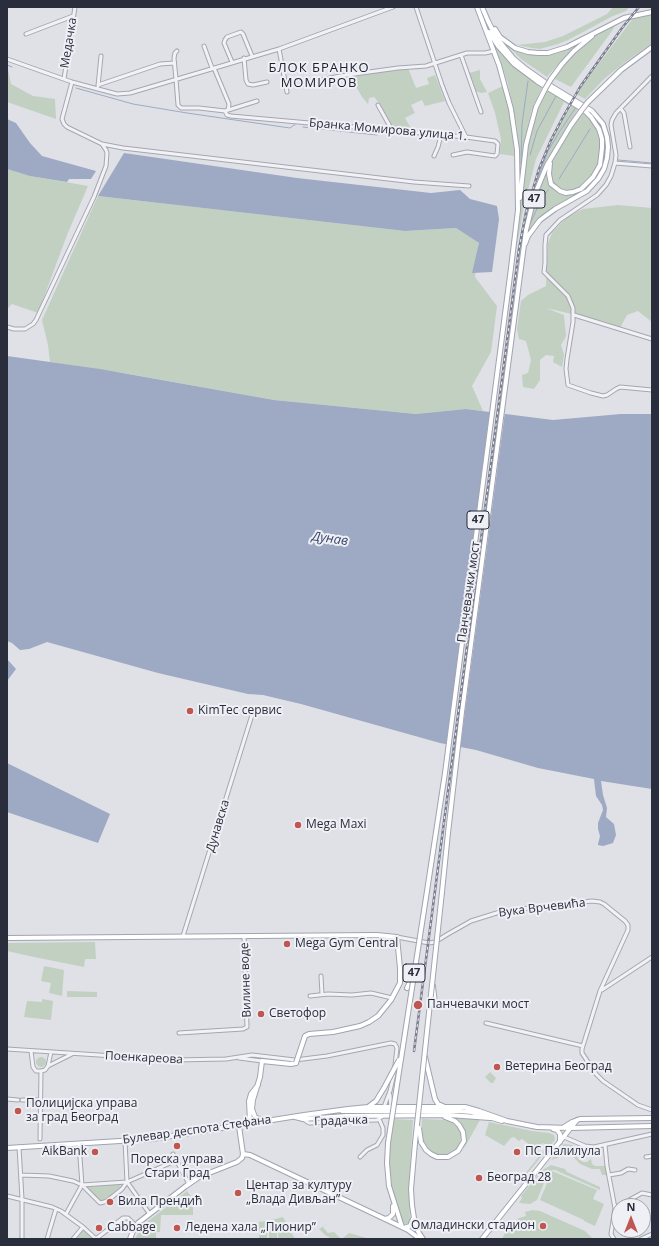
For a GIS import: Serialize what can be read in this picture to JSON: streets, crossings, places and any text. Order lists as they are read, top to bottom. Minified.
{"streets":{"main road":["47","Панчевачки мост","Поенкареова","Булевар деспота Стефана"],"street":["Медачка","Бранка Момирова улица 1.","Дунавска","Вука Врчевића","Вилине воде","Градачка"]},"crossings":[["47","Панчевачки мост"]],"districts":["БЛОК БРАНКО МОМИРОВ"],"water":["Дунав"],"places":["KimTec сервис","Mega Maxi","Mega Gym Central","Панчевачки мост","Светофор","Ветерина Београд","Полицијска управа за град Београд","Пореска управа Стари Град","AikBank","ПС Палилула","Београд 28","Центар за културу „Влада Дивљан”","Вила Прендић","Омладински стадион","Cabbage","Ледена хала „Пионир”"],"north":"top"}
